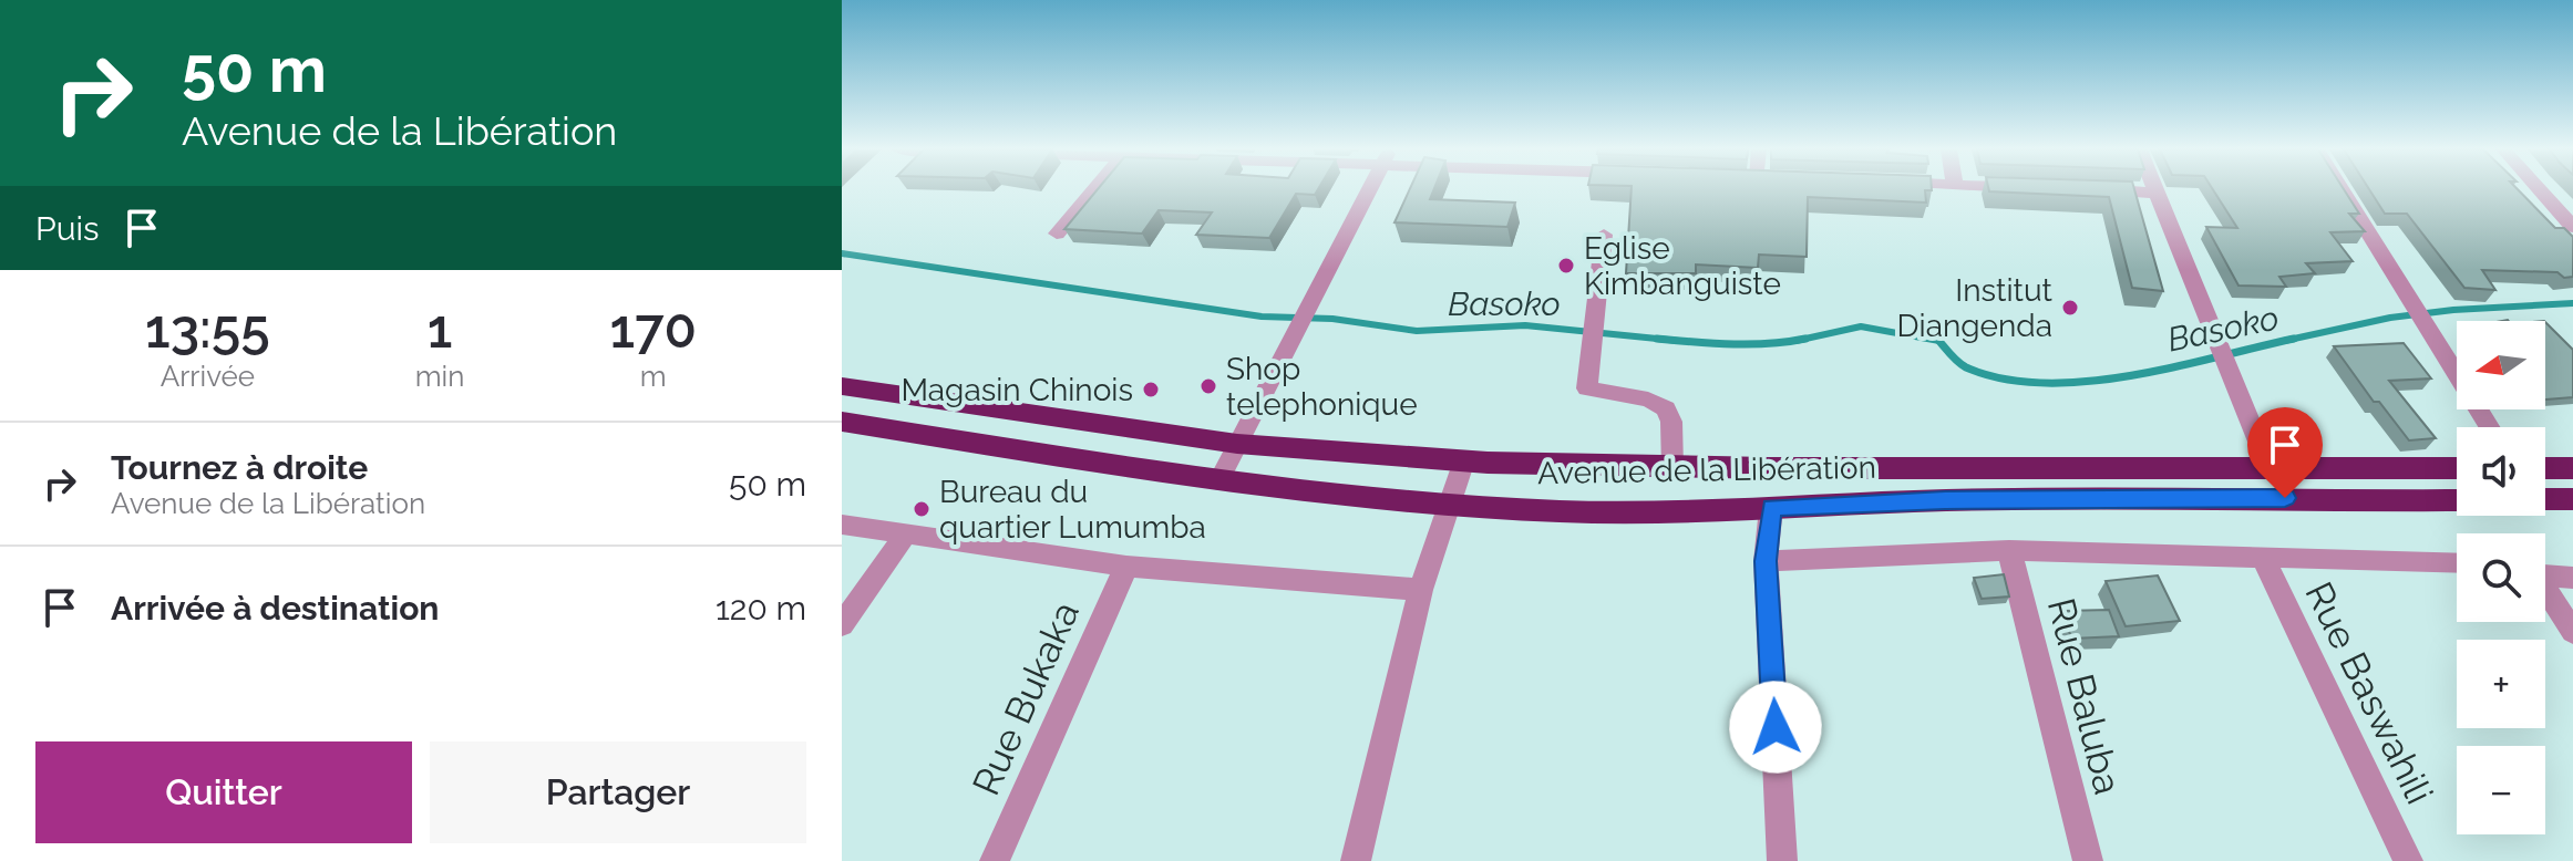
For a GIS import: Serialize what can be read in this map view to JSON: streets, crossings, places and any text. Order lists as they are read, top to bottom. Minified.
{"streets":{"highway":["Avenue de la Libération"],"street":["Rue Baswahili","Rue Baluba","Rue Bukaka"]},"water":["Basoko"],"places":["Eglise Kimbanguiste","Institut Diangenda","Shop telephonique","Magasin Chinois","Bureau du quartier Lumumba"],"north":"left","page":{"turn":["50 m","Avenue de la Libération"],"then":"Puis","eta":["13:55","Arrivée","1","min","170","m"],"map_buttons":["+","−"],"list":[{"name":"Tournez à droite","note":"Avenue de la Libération","value":"50 m"},{"name":"Arrivée à destination","value":"120 m"}],"buttons":["Quitter","Partager"]}}
